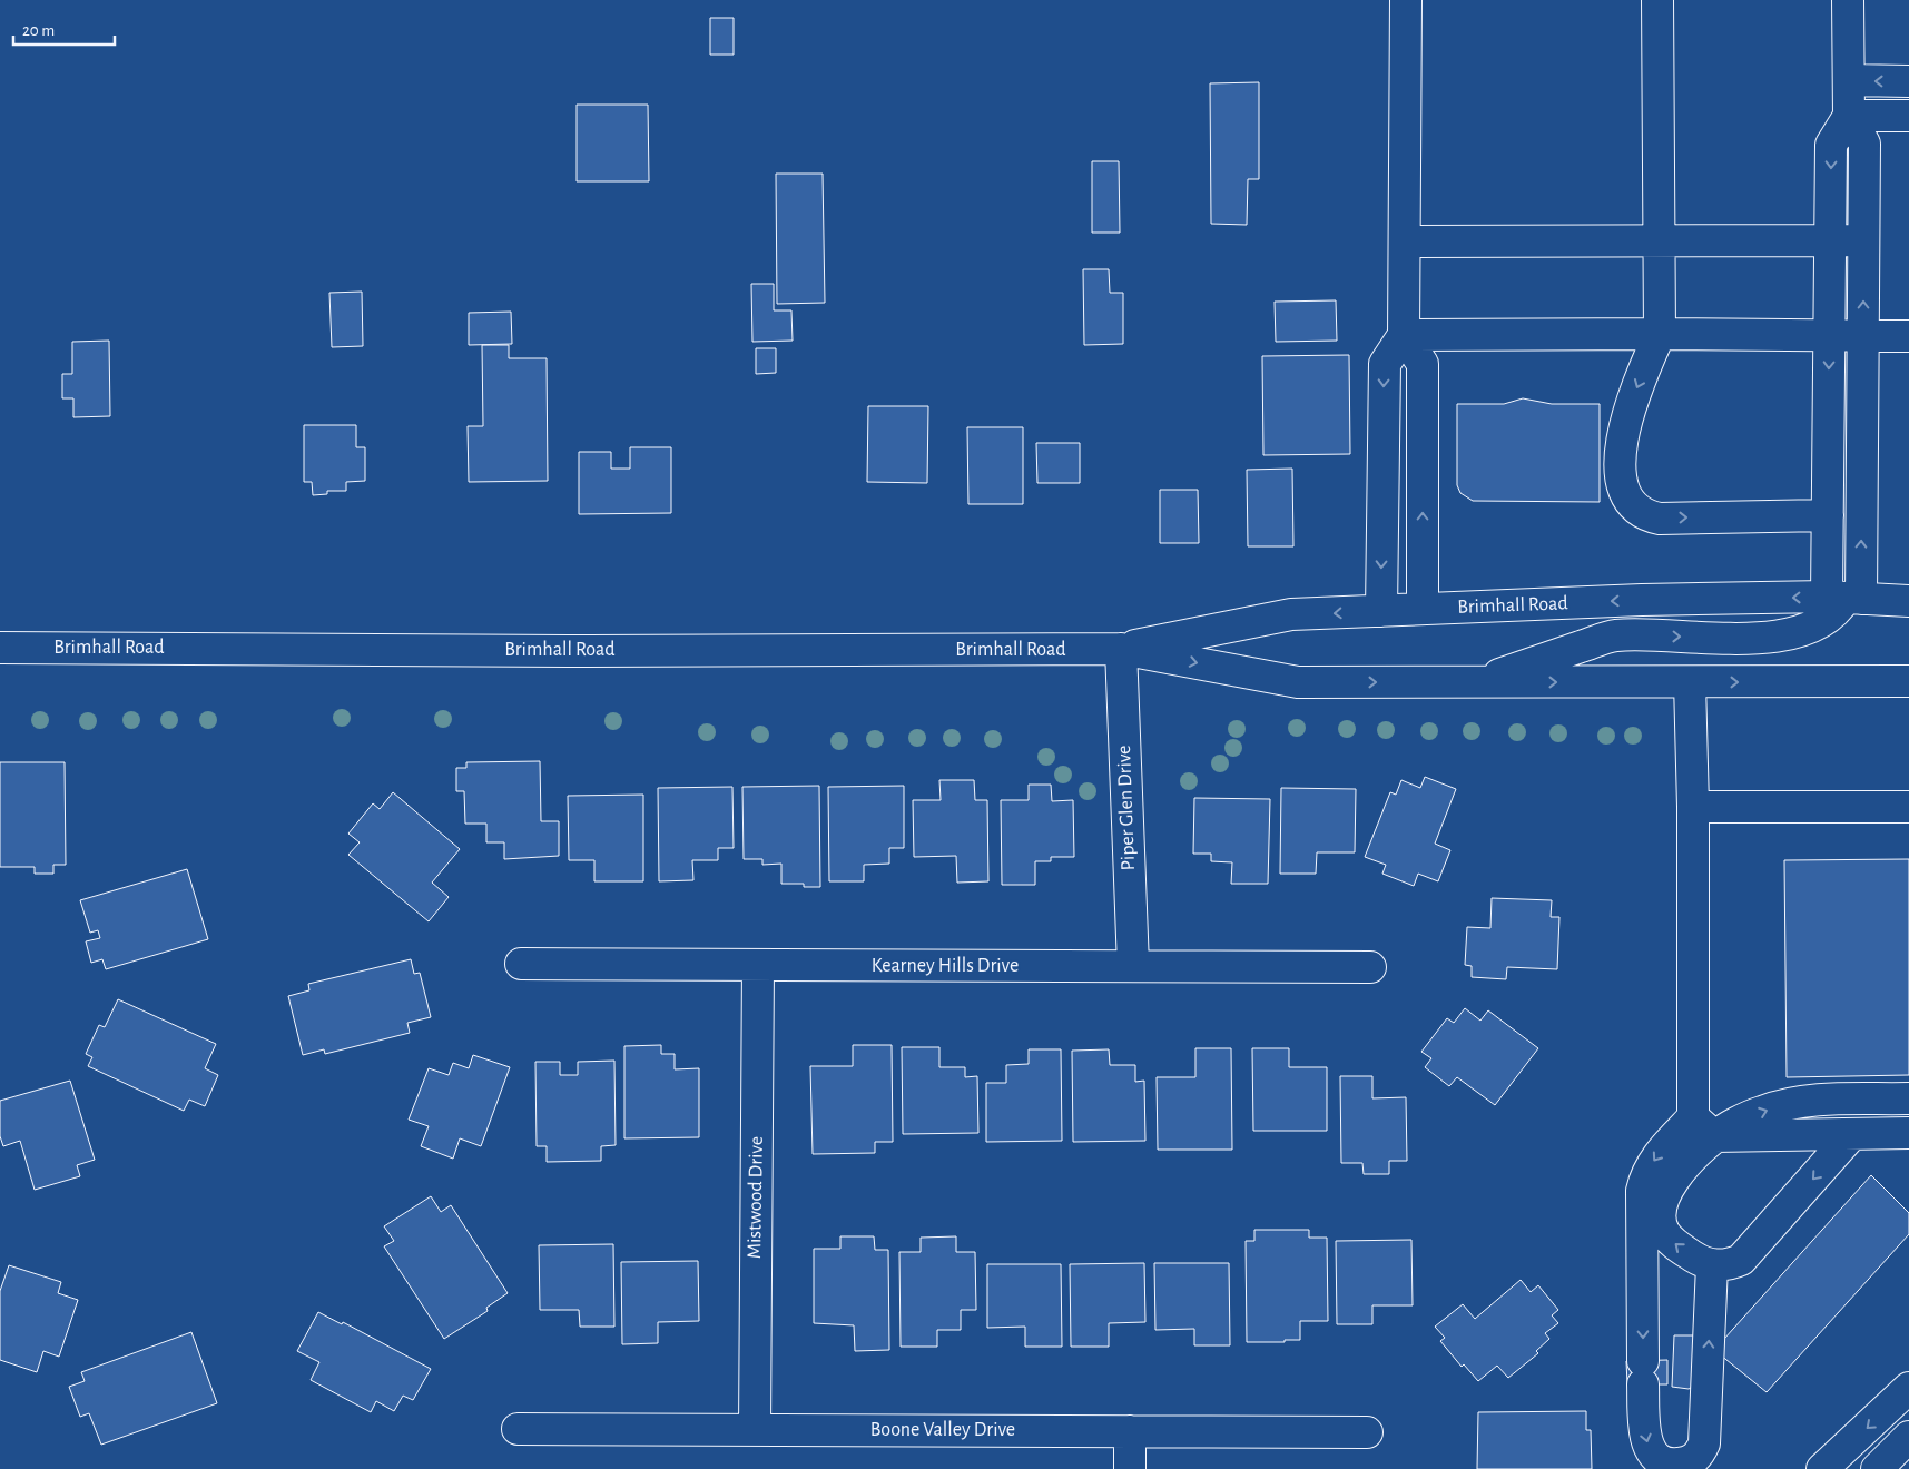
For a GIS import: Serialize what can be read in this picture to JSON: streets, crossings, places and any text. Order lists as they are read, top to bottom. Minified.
{"streets":{"street":["Brimhall Road","Piper Glen Drive","Kearney Hills Drive","Mistwood Drive","Boone Valley Drive"]},"crossings":[["Brimhall Road","Piper Glen Drive"],["Piper Glen Drive","Kearney Hills Drive"],["Kearney Hills Drive","Mistwood Drive"],["Mistwood Drive","Boone Valley Drive"]],"scale_bar":"20 m"}
